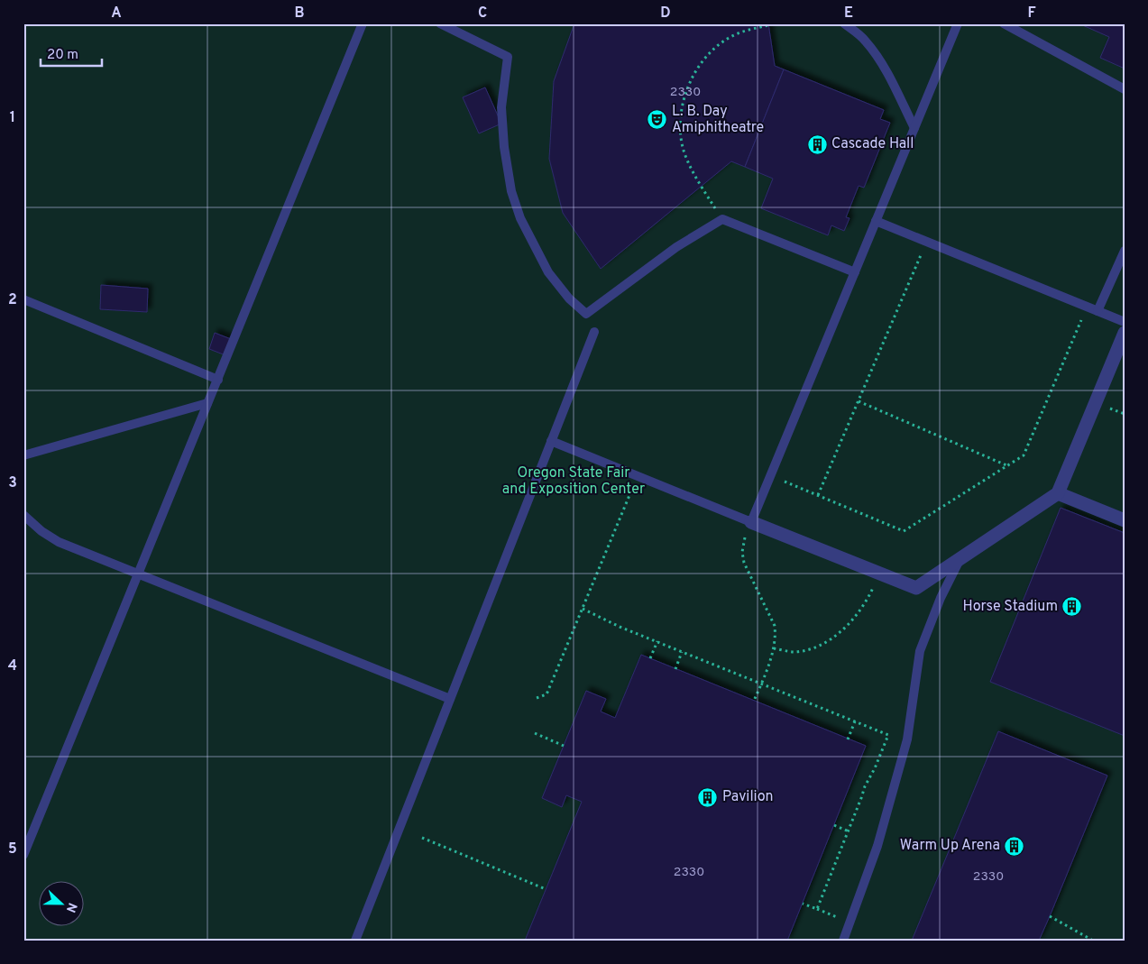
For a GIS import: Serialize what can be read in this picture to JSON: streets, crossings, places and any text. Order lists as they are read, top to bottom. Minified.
{"parks":["Oregon State Fair and Exposition Center"],"places":{"theatre":["L. B. Day Amiphitheatre"],"building":["Cascade Hall","Horse Stadium","Pavilion","Warm Up Arena"]},"house_numbers":["2330","2330","2330"],"scale_bar":"20 m","north":"right","grid":{"columns":["A","B","C","D","E","F"],"rows":["1","2","3","4","5"]}}
